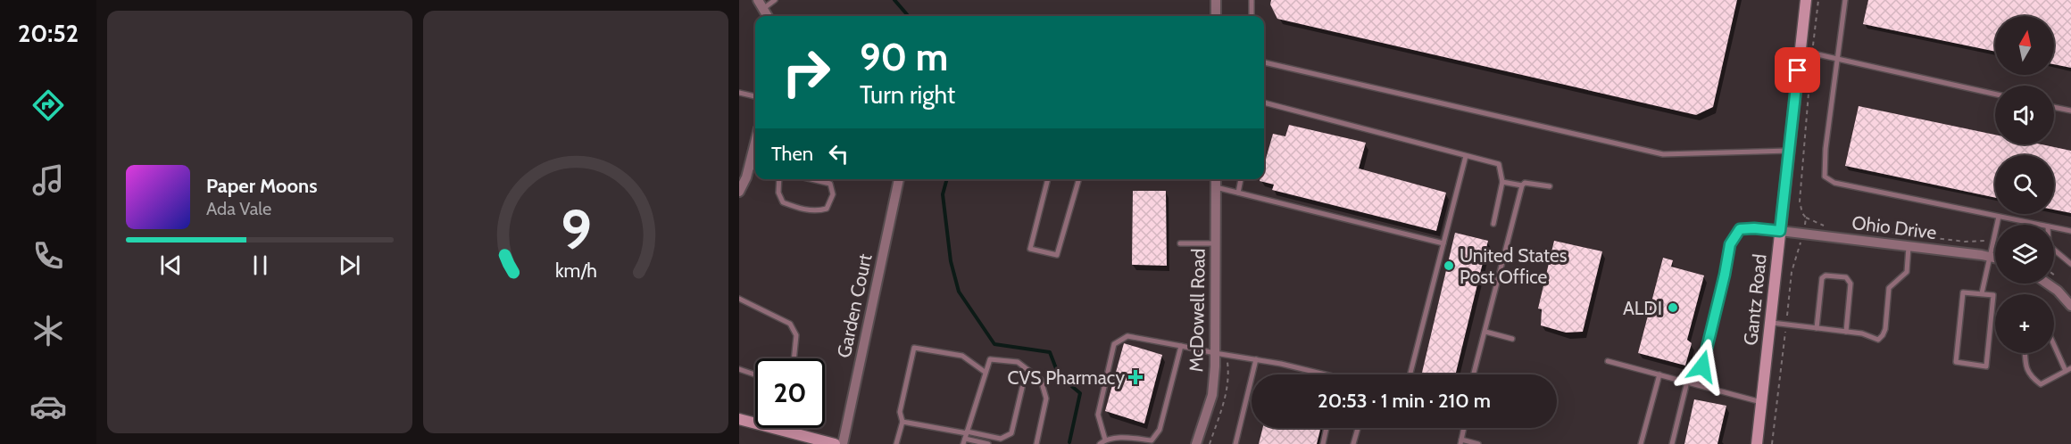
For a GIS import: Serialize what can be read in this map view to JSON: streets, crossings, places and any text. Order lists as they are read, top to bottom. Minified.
{"streets":{"main road":["Gantz Road"],"street":["Ohio Drive","Garden Court","McDowell Road"]},"crossings":[["Ohio Drive","Gantz Road"]],"places":{"other":["United States Post Office","ALDI"],"health":["CVS Pharmacy"]},"north":"top","page":{"tabs":"20:52","map_buttons":"+","turn":["90 m","Turn right"],"then":"Then","song":["Paper Moons","Ada Vale"],"limit":"20","trip":"20:53 · 1 min · 210 m","gauge":["9","km/h"]}}
